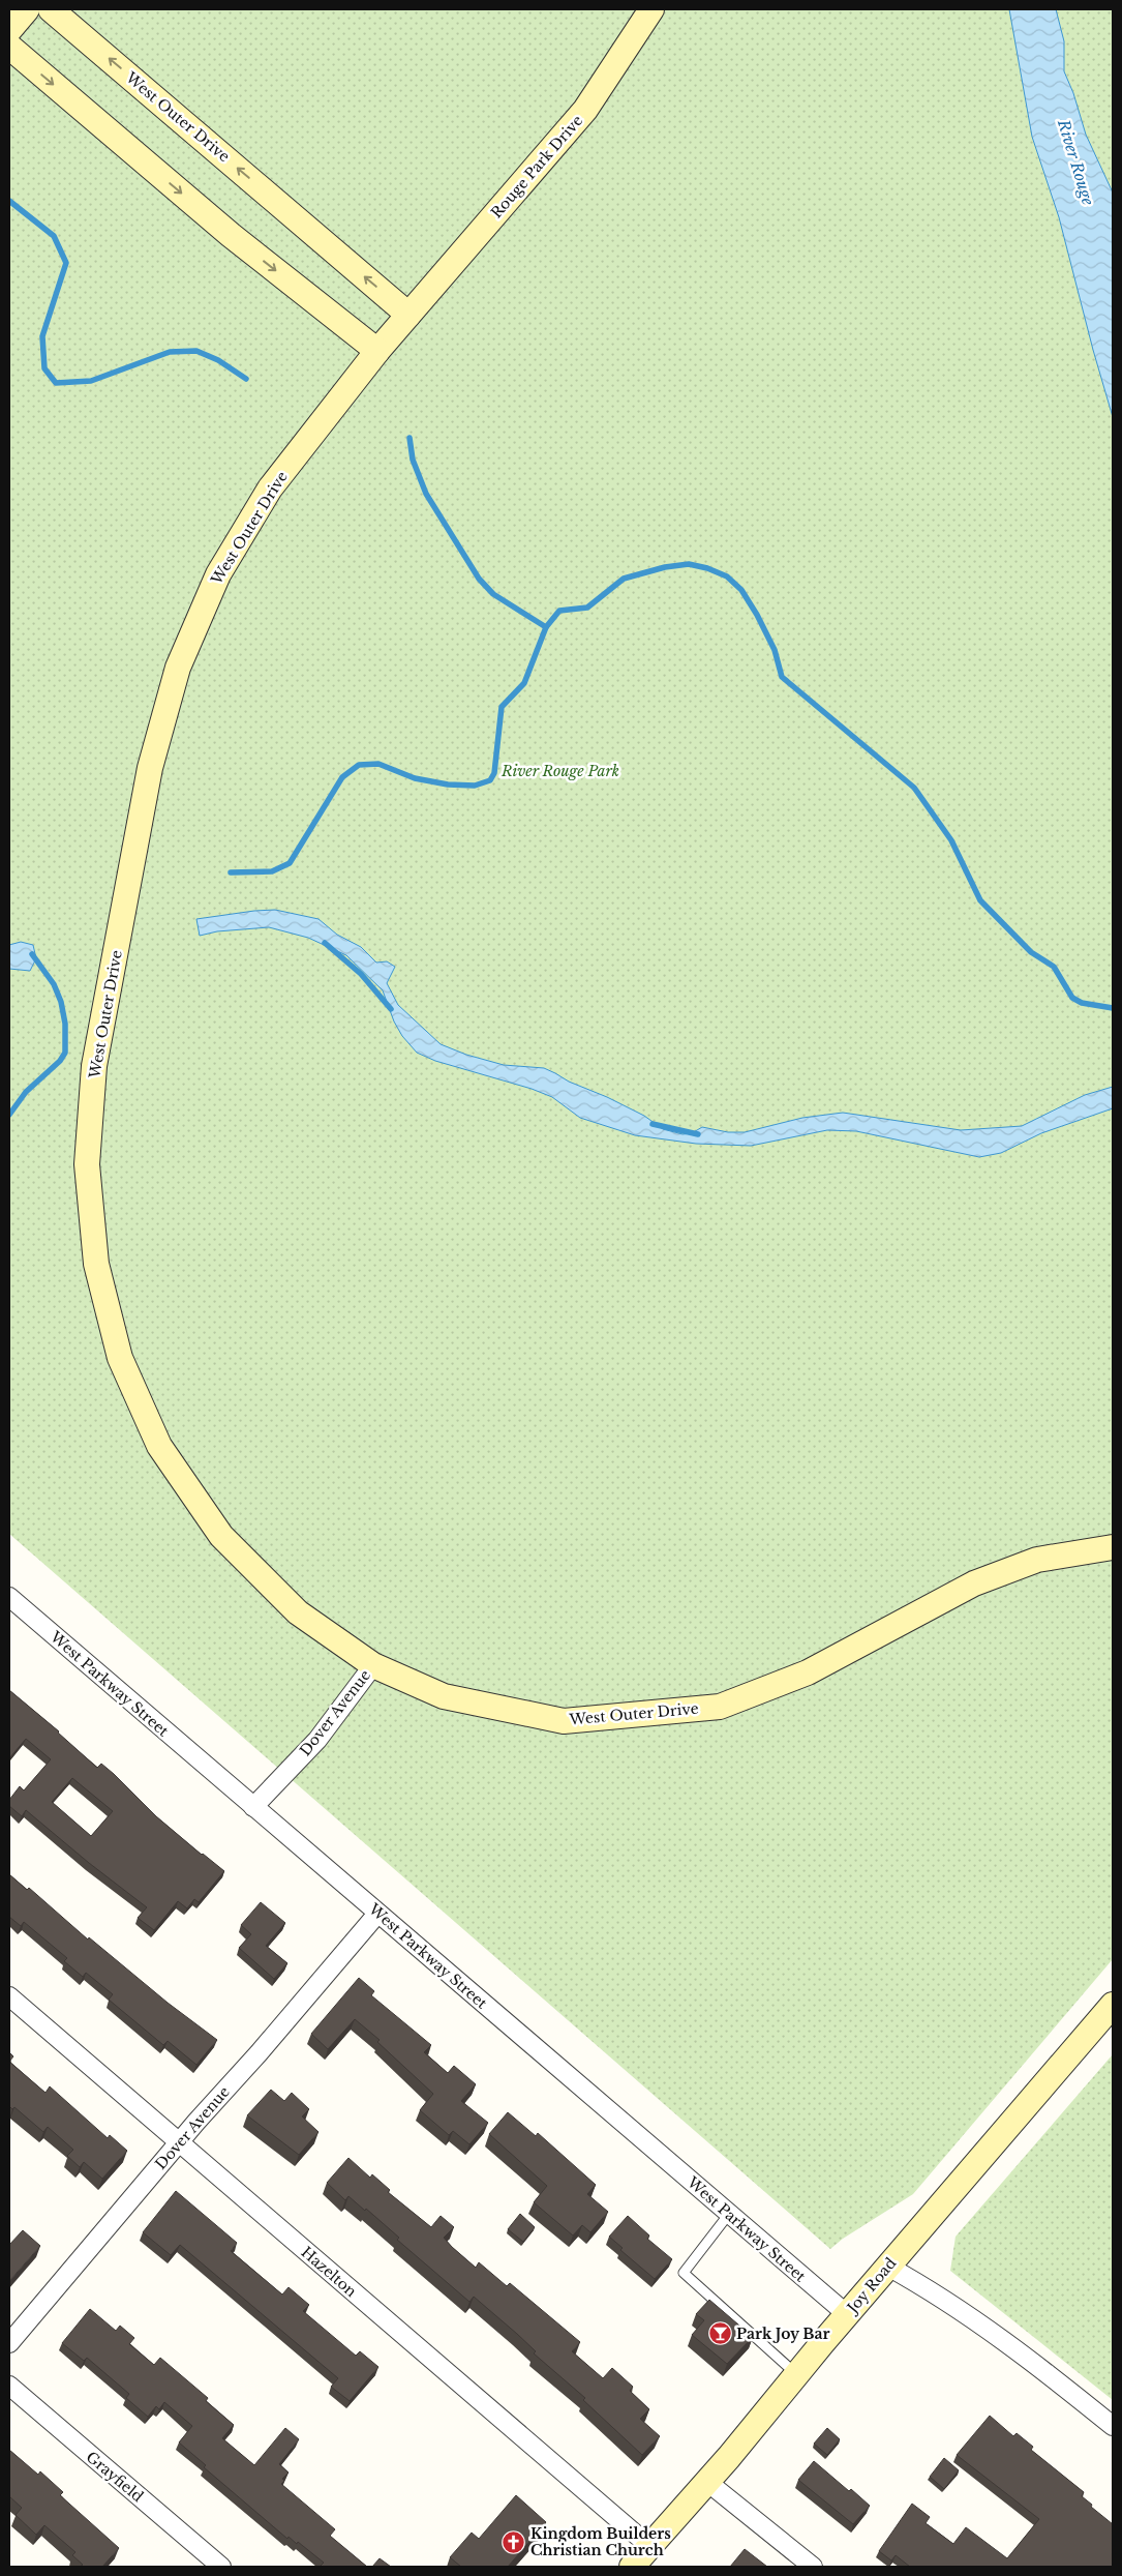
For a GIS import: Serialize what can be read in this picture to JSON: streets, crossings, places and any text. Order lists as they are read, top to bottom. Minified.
{"streets":{"main road":["West Outer Drive","Rouge Park Drive","Joy Road"],"street":["West Parkway Street","Dover Avenue","Hazelton","Grayfield"]},"crossings":[["West Outer Drive","Rouge Park Drive"],["West Outer Drive","Dover Avenue"],["West Parkway Street","Dover Avenue"],["West Parkway Street","Joy Road"],["Dover Avenue","Hazelton"],["Hazelton","Joy Road"]],"water":["River Rouge"],"parks":["River Rouge Park"],"places":{"bar":["Park Joy Bar"],"church":["Kingdom Builders Christian Church"]}}
